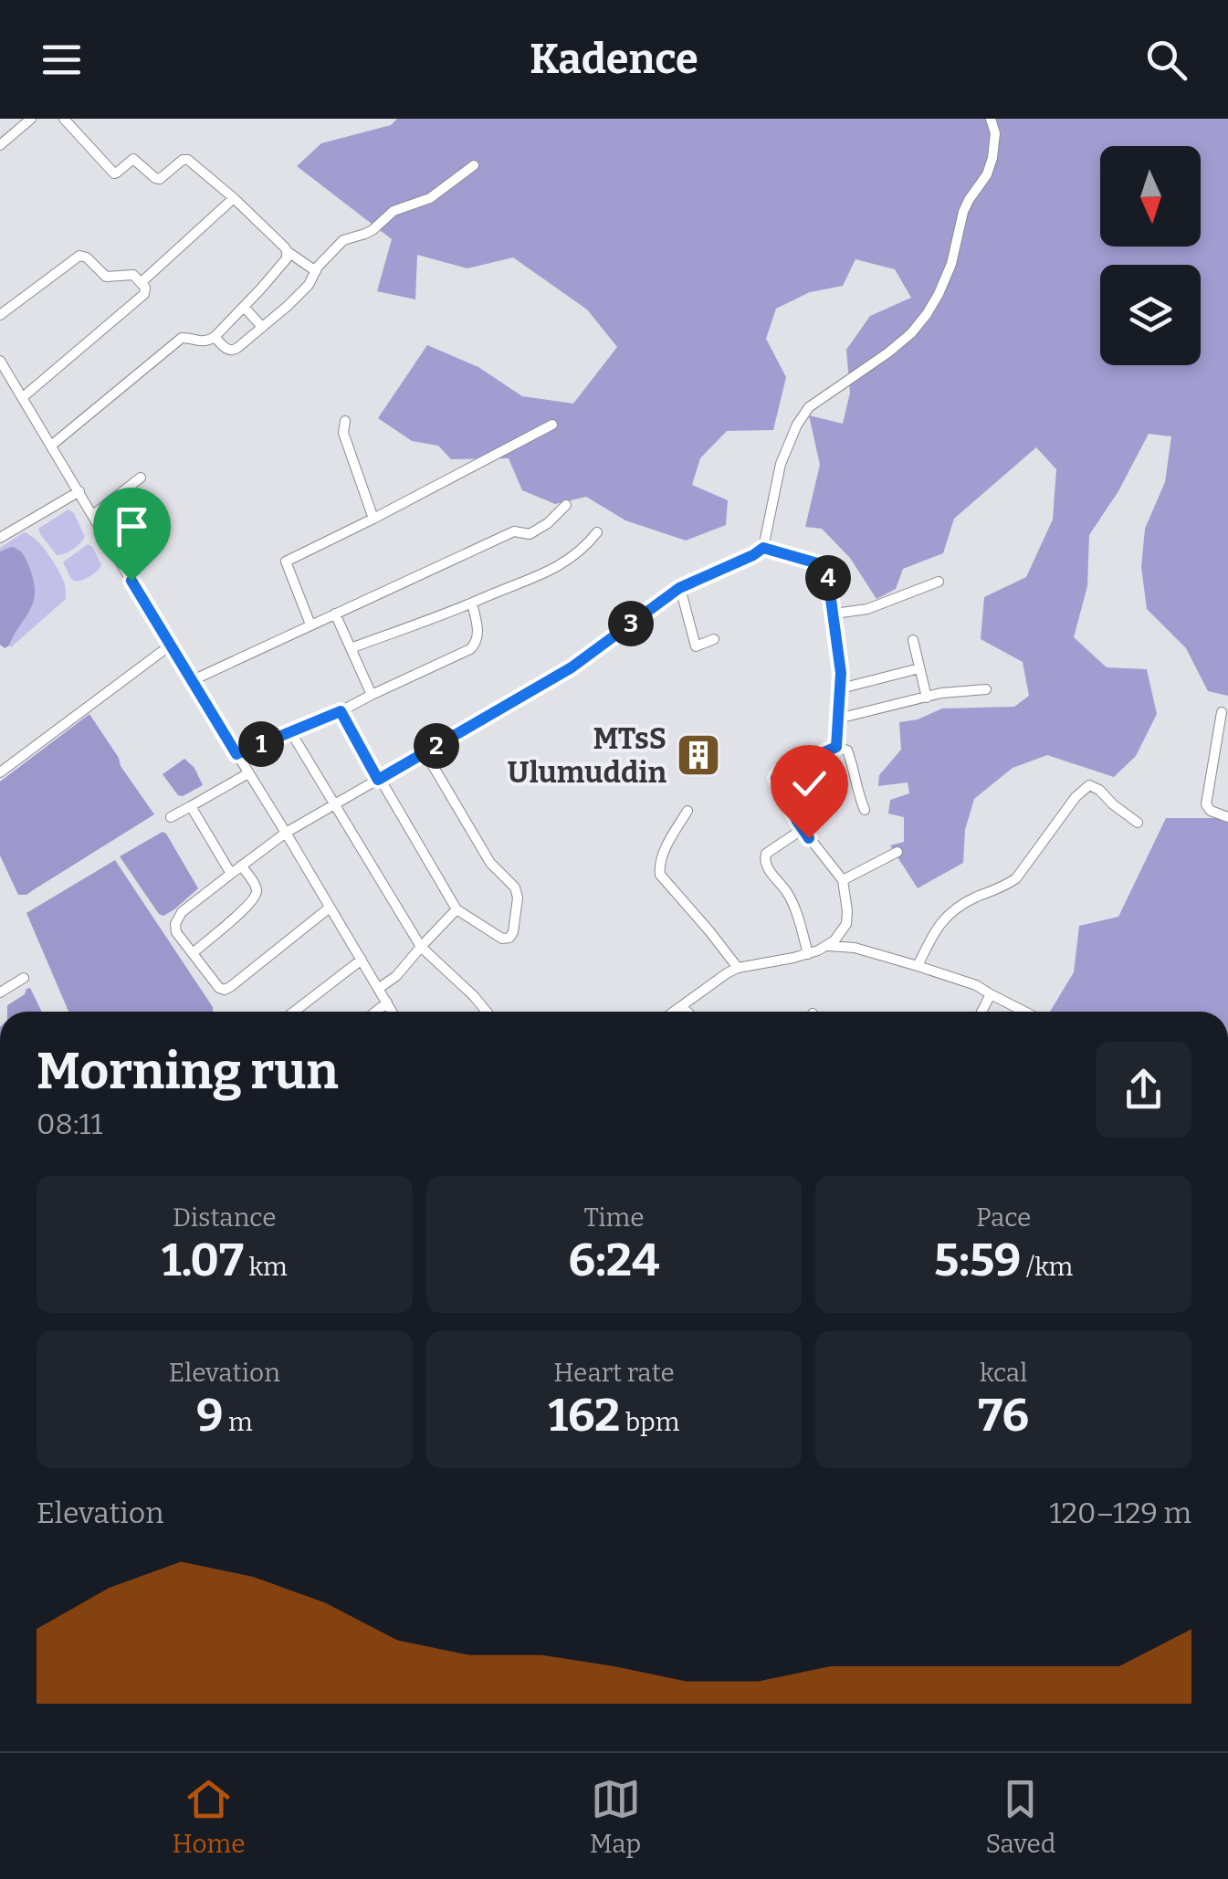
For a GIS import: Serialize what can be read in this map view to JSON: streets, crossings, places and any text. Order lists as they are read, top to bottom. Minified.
{"places":{"building":["MTsS Ulumuddin"]},"north":"bottom","page":{"header":"Kadence","pins":["4","3","1","2"],"heading":["Morning run","08:11"],"stats":[["Distance","1.07 km"],["Time","6:24"],["Pace","5:59 /km"],["Elevation","9 m"],["Heart rate","162 bpm"],["kcal","76"]],"chart":["Elevation","120–129 m"],"tabs":["Home","Map","Saved"]}}
